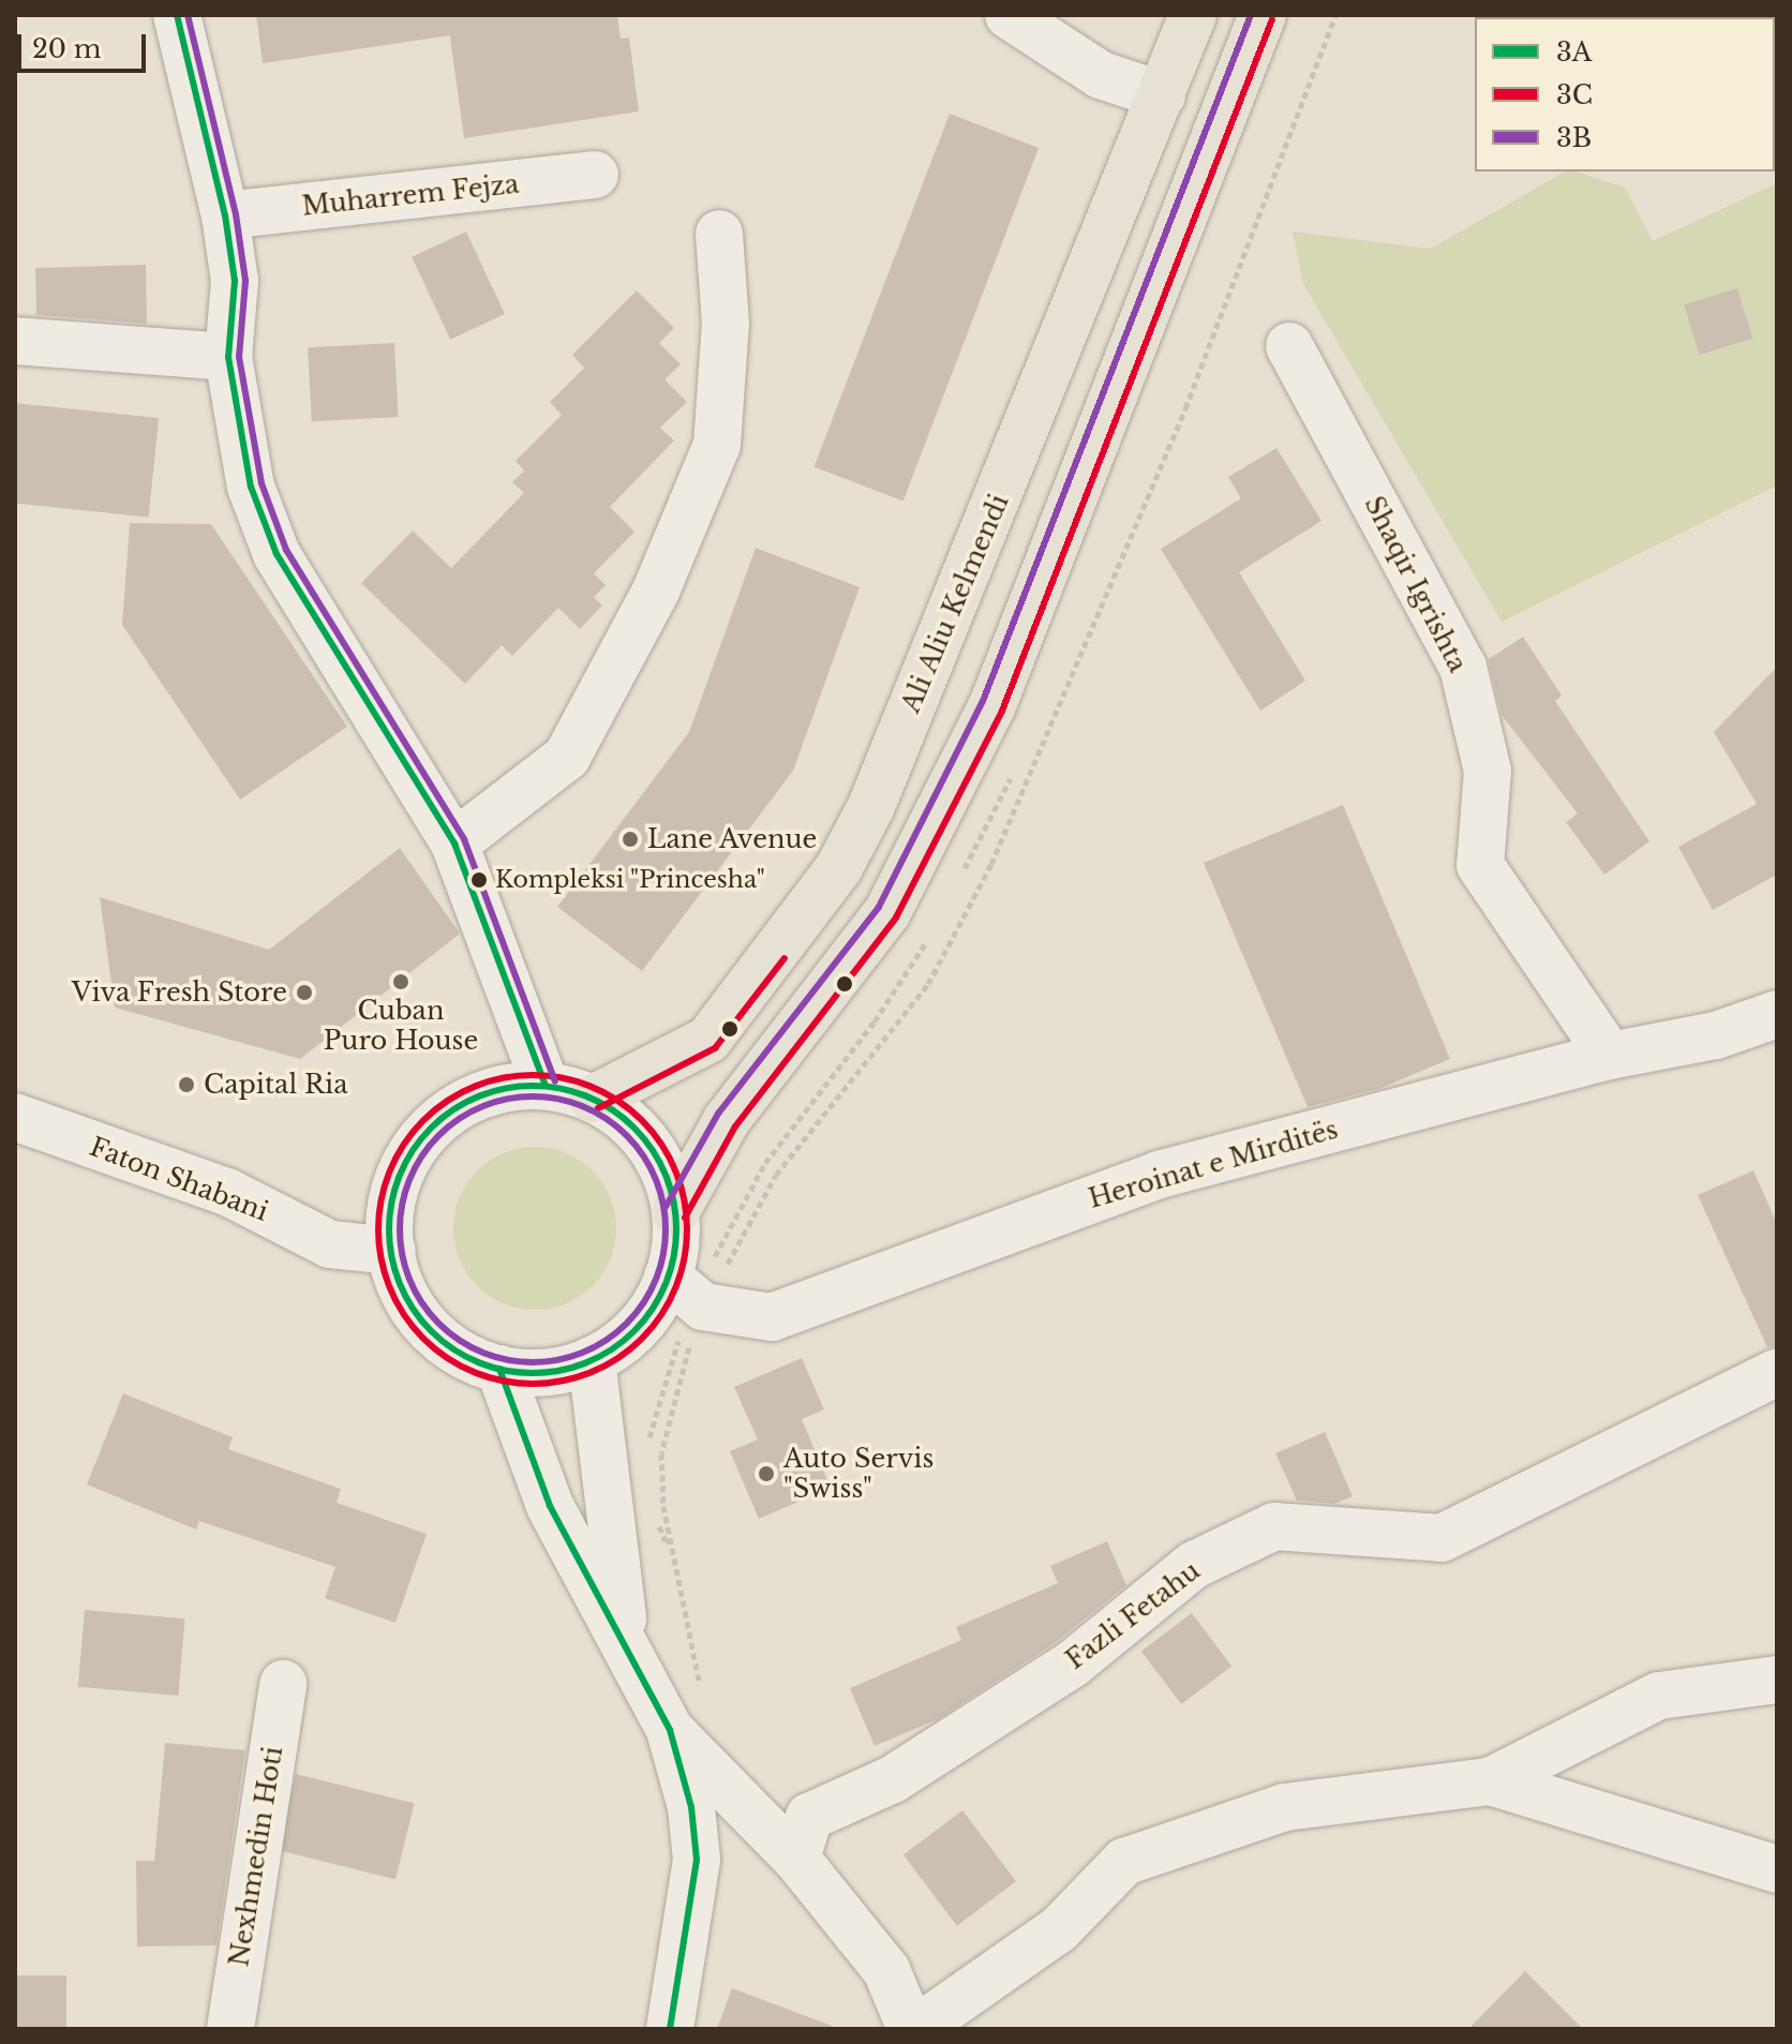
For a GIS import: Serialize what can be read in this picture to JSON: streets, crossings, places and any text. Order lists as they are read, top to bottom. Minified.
{"streets":{"main road":["Ali Aliu Kelmendi"],"street":["Muharrem Fejza","Shaqir Igrishta","Heroinat e Mirditës","Faton Shabani","Fazli Fetahu","Nexhmedin Hoti"]},"crossings":[["Shaqir Igrishta","Heroinat e Mirditës"],["Ali Aliu Kelmendi","Faton Shabani"]],"places":["Lane Avenue","Kompleksi \"Princesha\"","Cuban Puro House","Viva Fresh Store","Capital Ria","Auto Servis \"Swiss\""],"lines":["transit line 3A","transit line 3B","transit line 3C"],"legend":["3A","3C","3B"],"scale_bar":"20 m"}
